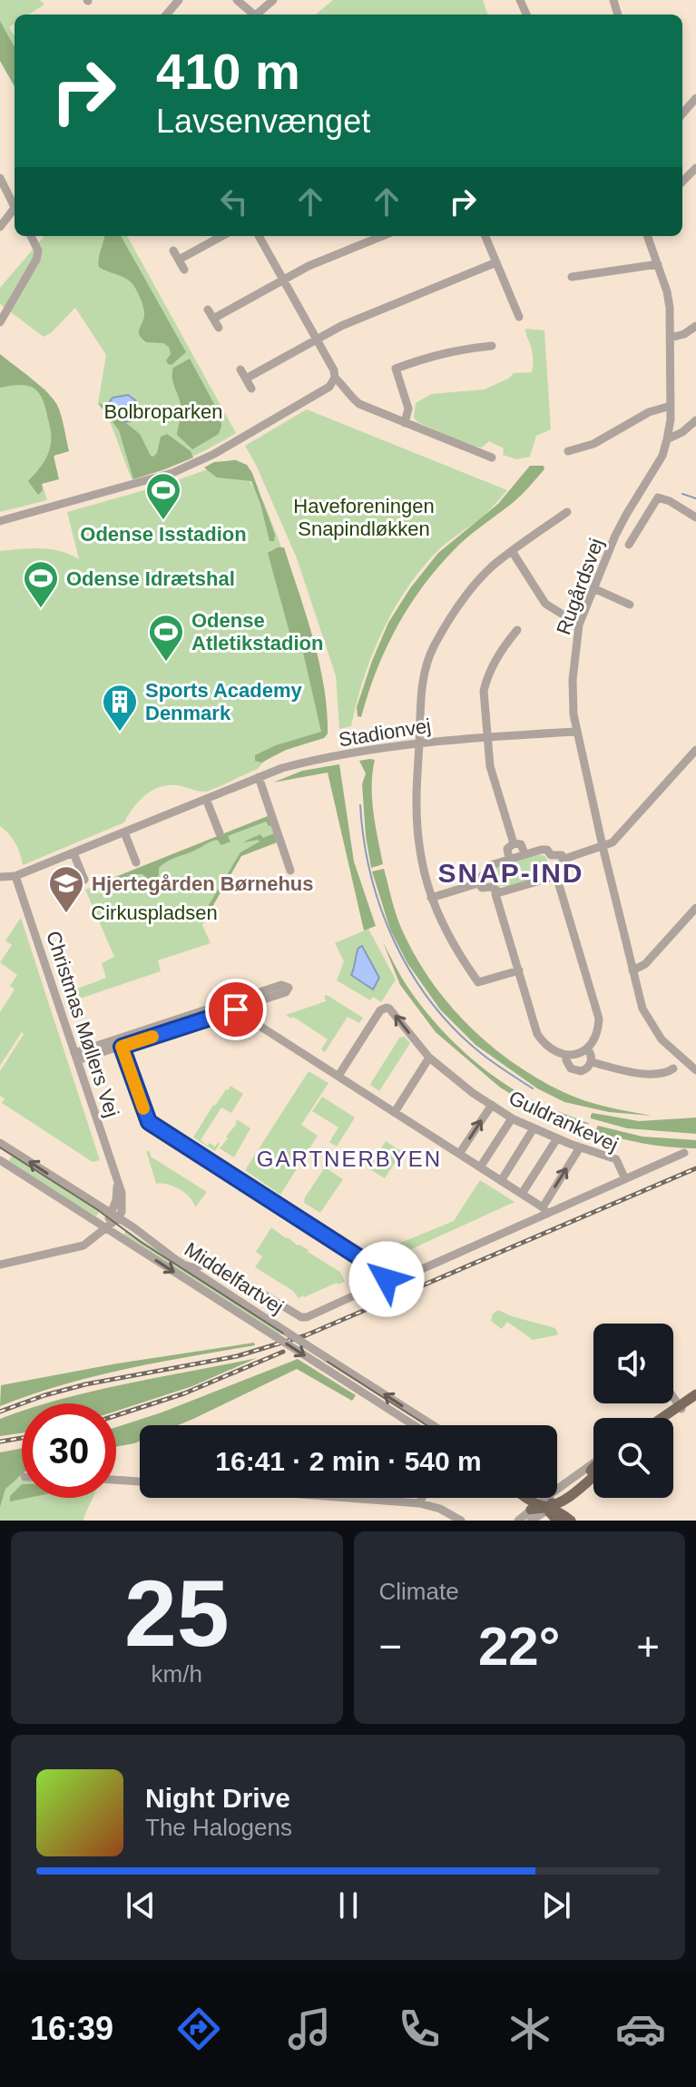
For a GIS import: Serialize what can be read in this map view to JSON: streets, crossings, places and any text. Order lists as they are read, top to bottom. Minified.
{"streets":{"street":["Rugårdsvej","Stadionvej","Christmas Møllers Vej","Guldrankevej","Middelfartvej"]},"crossings":[["Rugårdsvej","Stadionvej"],["Stadionvej","Christmas Møllers Vej"],["Christmas Møllers Vej","Middelfartvej"]],"districts":["SNAP-IND","GARTNERBYEN"],"parks":["Bolbroparken","Haveforeningen Snapindløkken","Cirkuspladsen"],"places":{"sports":["Odense Isstadion","Odense Idrætshal","Odense Atletikstadion"],"building":["Sports Academy Denmark"],"school or university":["Hjertegården Børnehus"]},"page":{"turn":["410 m","Lavsenvænget"],"limit":"30","trip":"16:41 · 2 min · 540 m","tile":[["25","km/h"],"Climate"],"heat":["−","22°","+"],"song":["Night Drive","The Halogens"],"tabs":"16:39"}}
